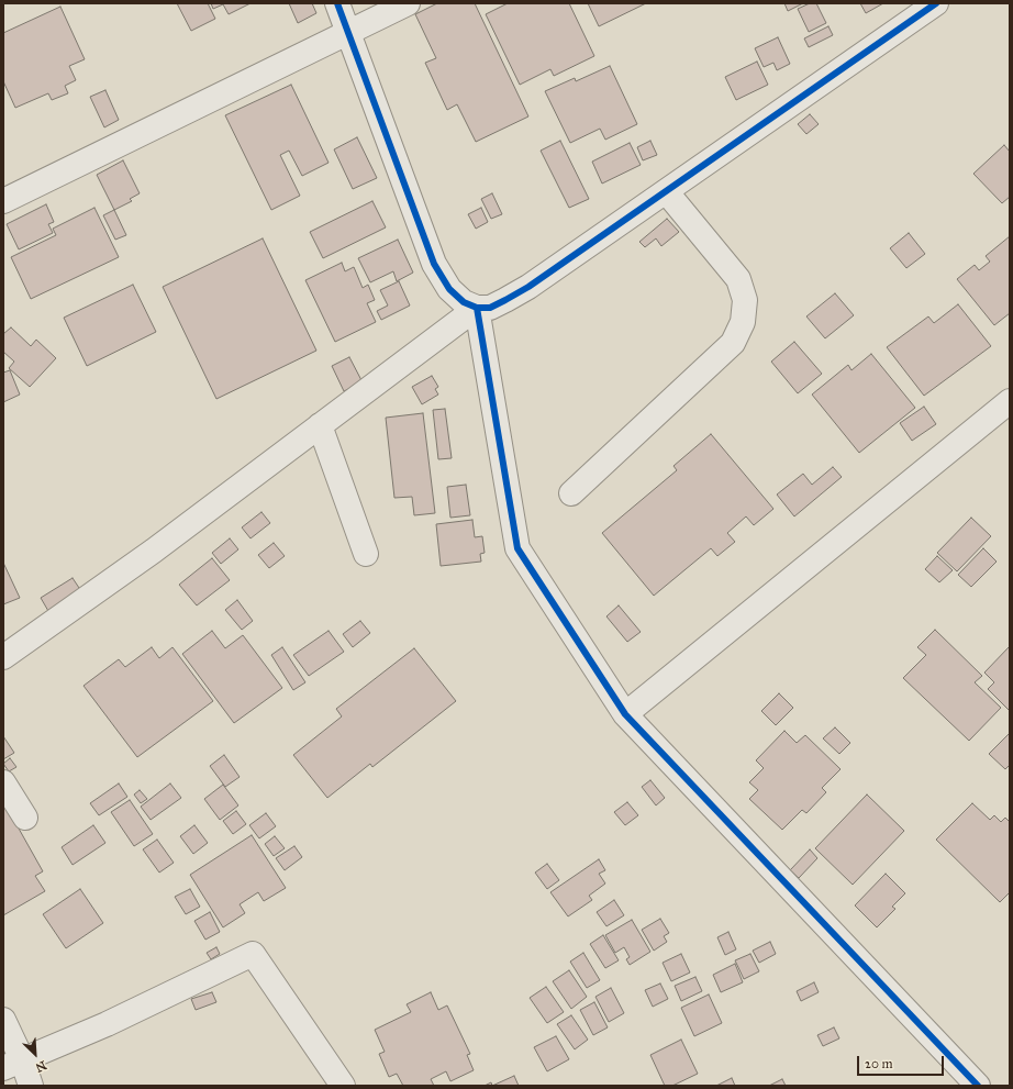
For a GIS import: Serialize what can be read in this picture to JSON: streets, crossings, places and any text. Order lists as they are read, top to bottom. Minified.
{"scale_bar":"20 m","north":"bottom right"}
